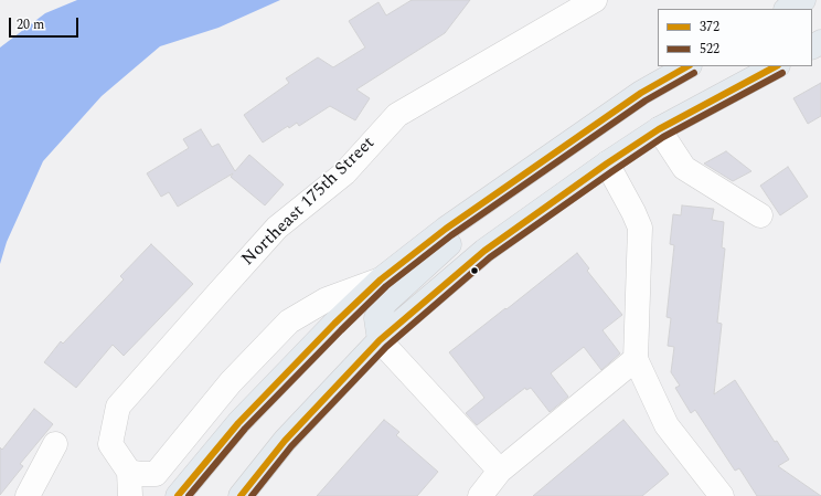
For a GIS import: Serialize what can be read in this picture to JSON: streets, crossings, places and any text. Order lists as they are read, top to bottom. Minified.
{"streets":{"street":["Northeast 175th Street"]},"lines":["transit line 372","transit line 522"],"legend":["372","522"],"scale_bar":"20 m"}
